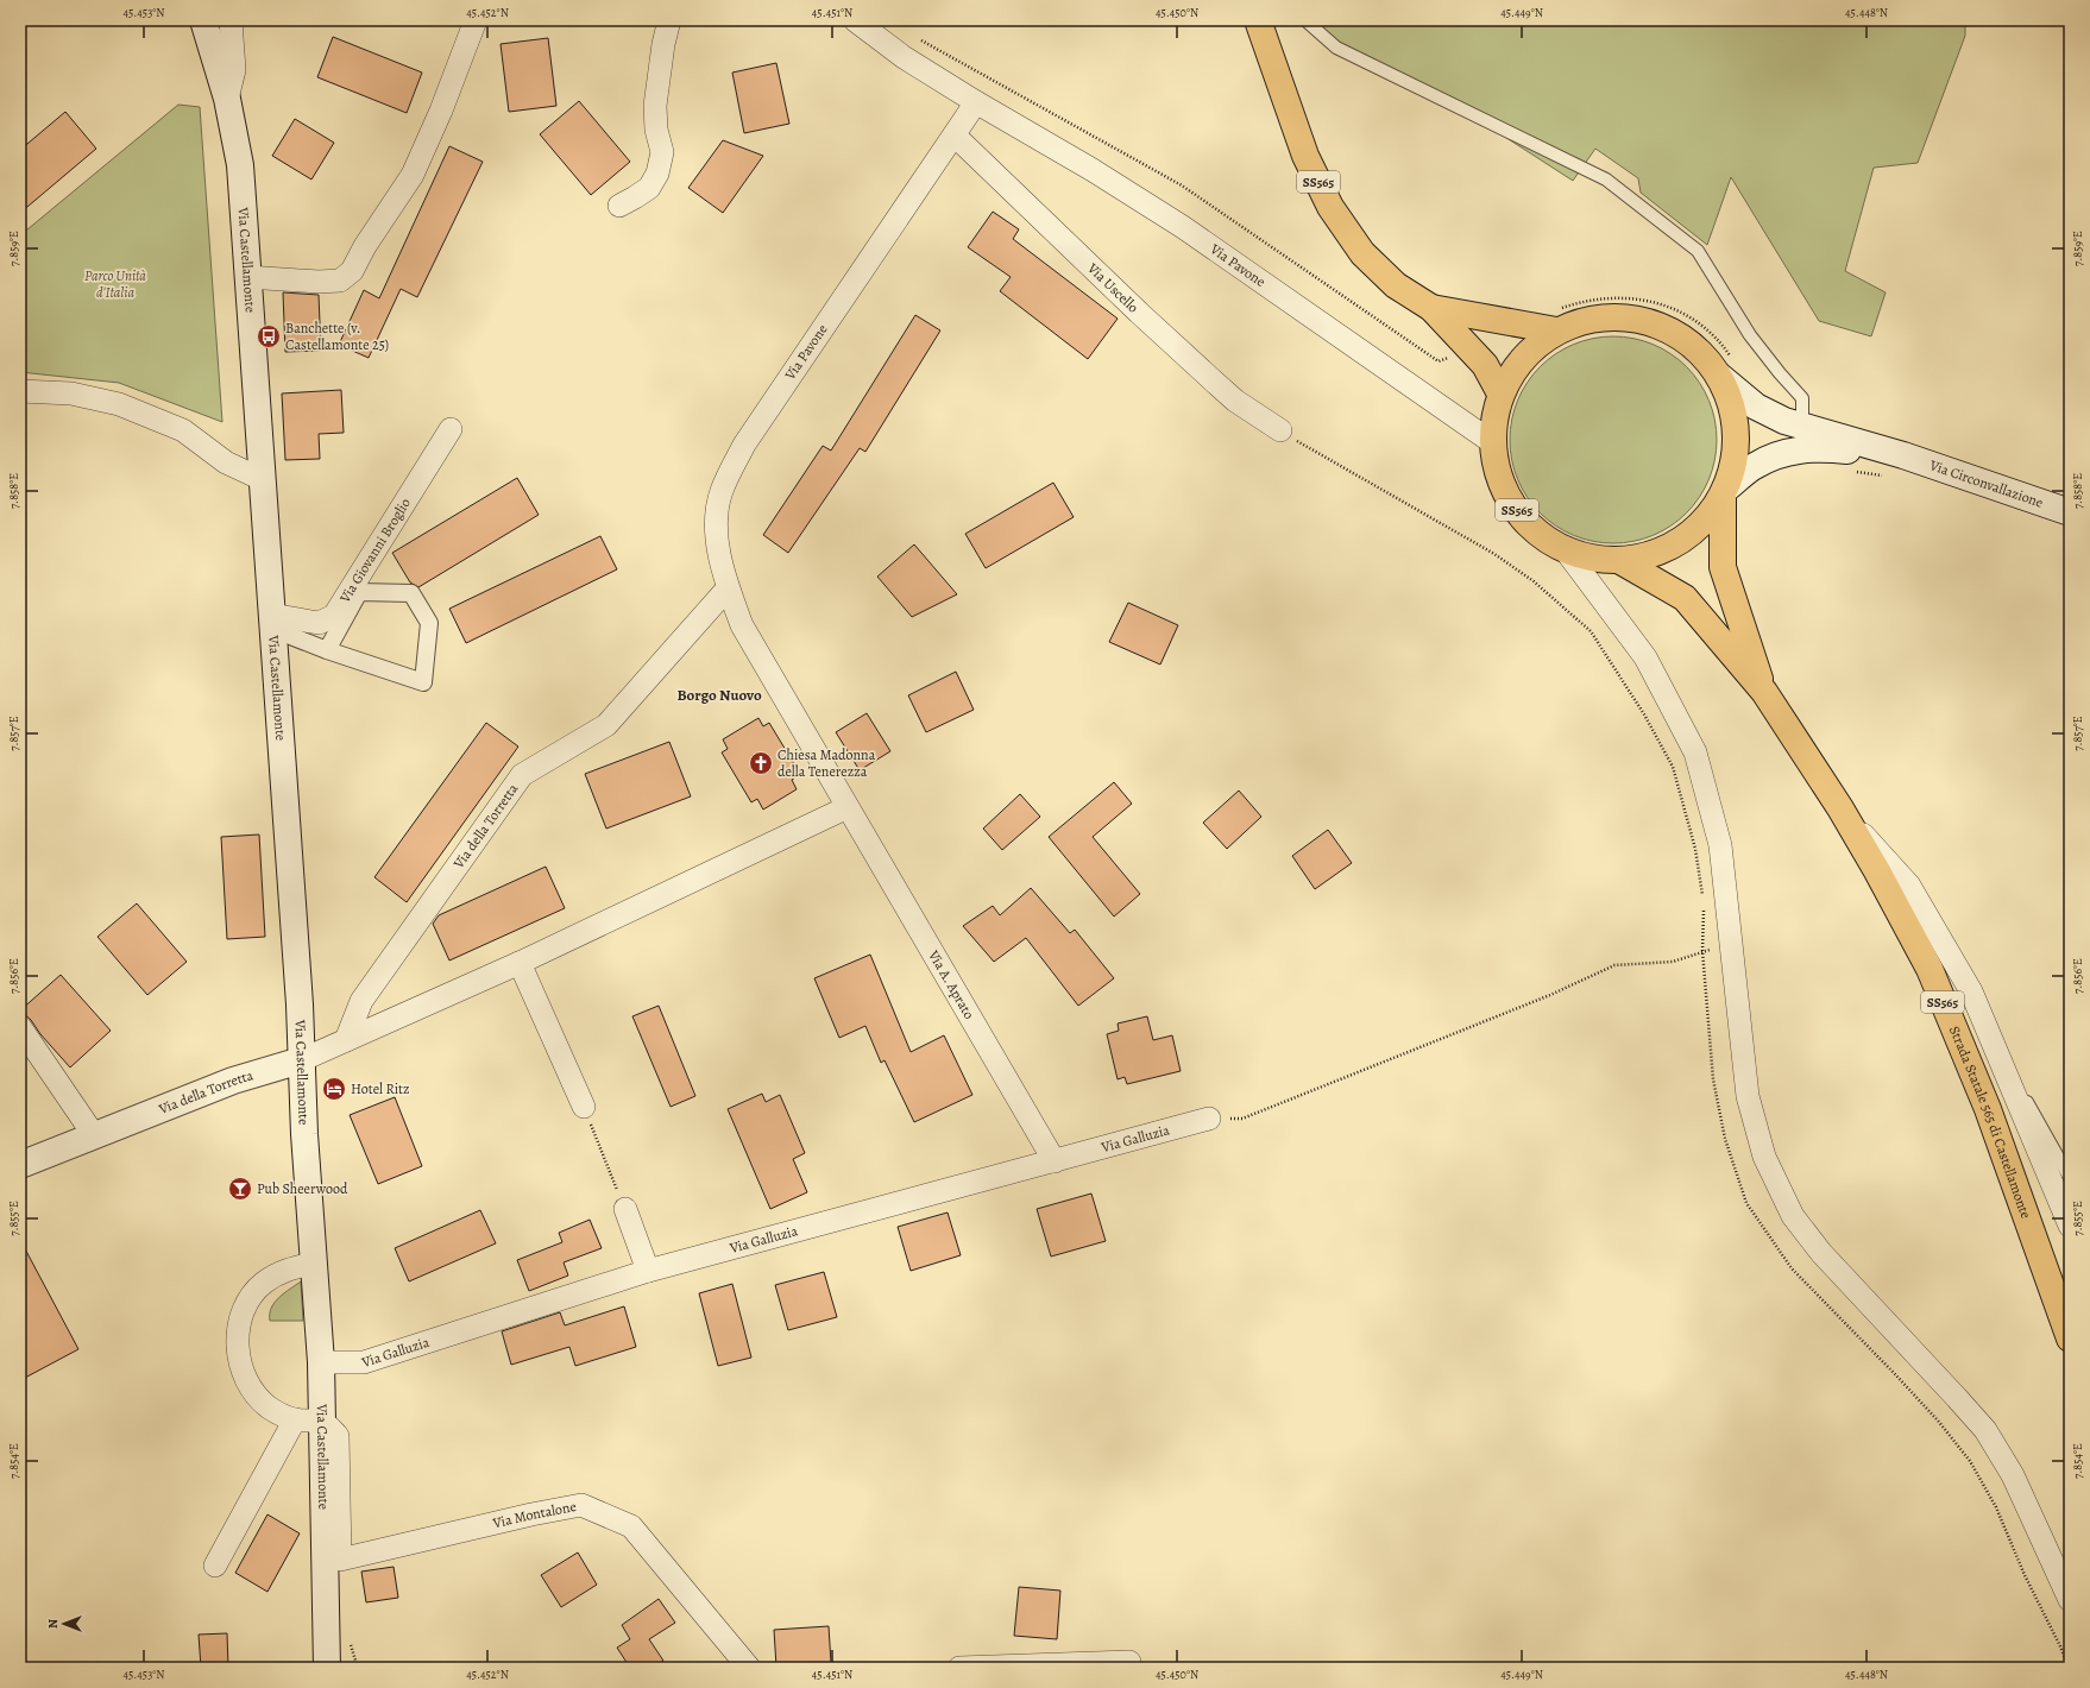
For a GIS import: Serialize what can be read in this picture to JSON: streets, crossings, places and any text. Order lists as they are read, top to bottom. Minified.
{"streets":{"main road":["SS565","Via Castellamonte","Via Circonvallazione","Via della Torretta","Strada Statale 565 di Castellamonte"],"street":["Via Pavone","Via Uscello","Via Giovanni Broglio","Via A. Aprato","Via Galluzia","Via Montalone"]},"crossings":[["SS565","Via Pavone"],["SS565","Strada Statale 565 di Castellamonte"],["Via Castellamonte","Via Giovanni Broglio"],["Via Castellamonte","Via della Torretta"],["Via Castellamonte","Via Galluzia"],["Via Castellamonte","Via Montalone"],["Via Pavone","Via Uscello"],["Via Pavone","Via della Torretta"],["Via Pavone","Via A. Aprato"],["Via della Torretta","Via A. Aprato"],["Via A. Aprato","Via Galluzia"]],"districts":["Borgo Nuovo"],"parks":["Parco Unità d'Italia"],"places":{"bus stop":["Banchette (v. Castellamonte 25)"],"church":["Chiesa Madonna della Tenerezza"],"hotel":["Hotel Ritz"],"bar":["Pub Sheerwood"]},"north":"left","coordinates":["45.453°N","45.452°N","45.451°N","45.450°N","45.449°N","45.448°N","7.859°E","7.858°E","7.857°E","7.856°E","7.855°E","7.854°E"]}
